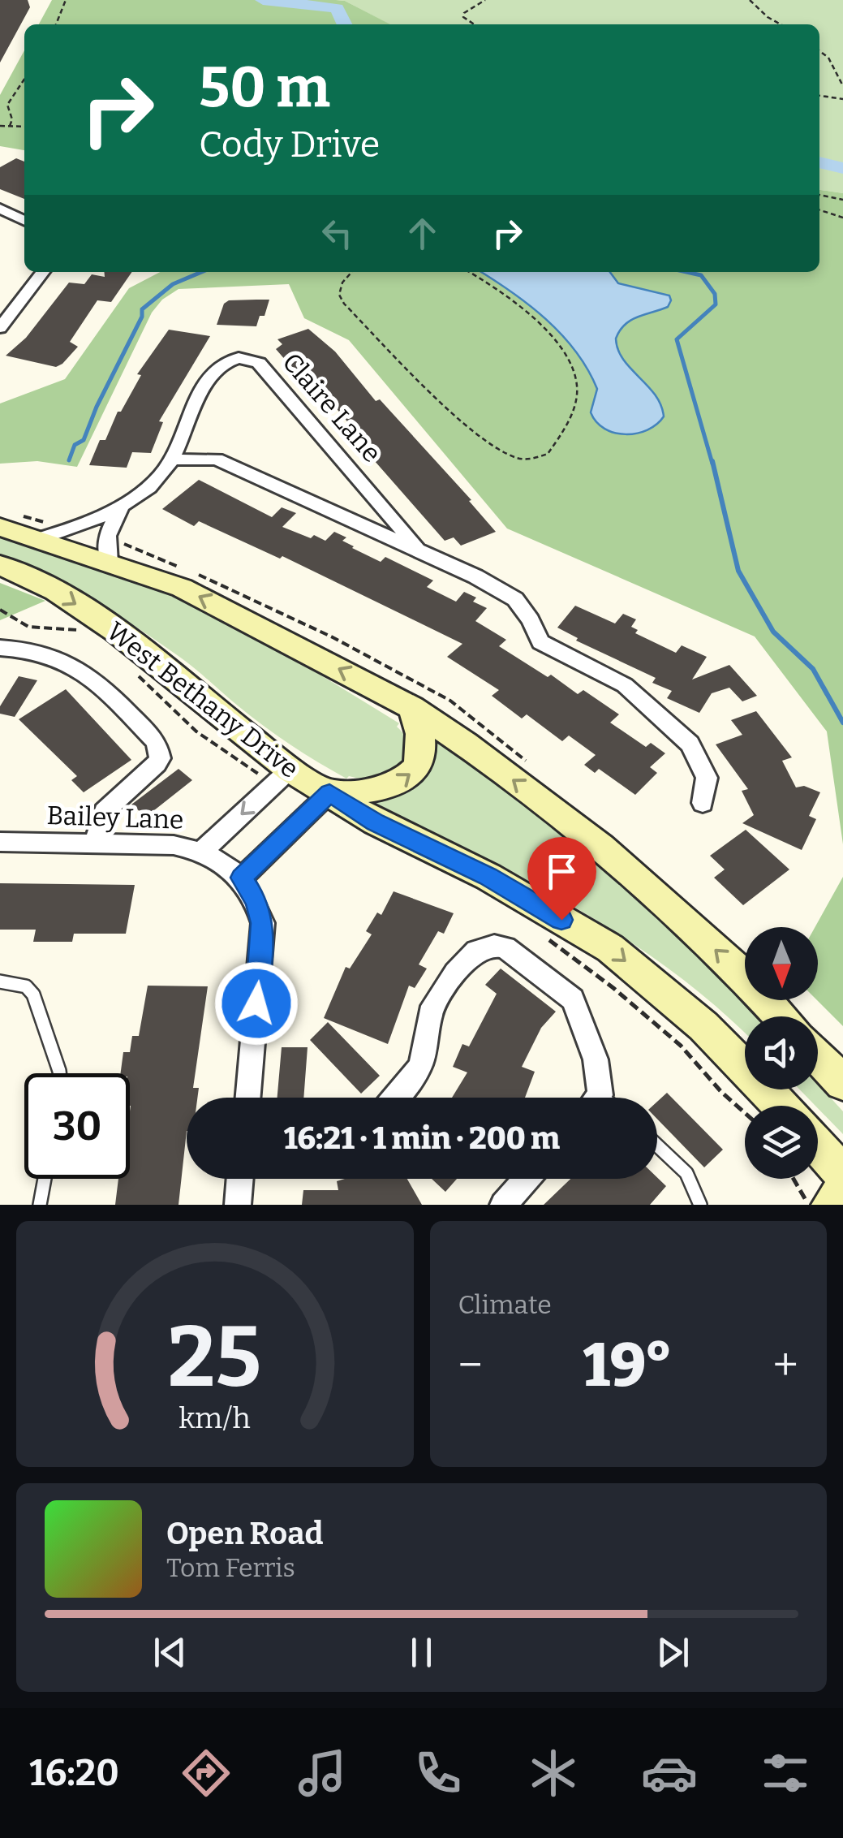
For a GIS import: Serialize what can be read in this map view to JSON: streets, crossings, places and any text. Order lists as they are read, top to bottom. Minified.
{"streets":{"main road":["West Bethany Drive"],"street":["Claire Lane","Bailey Lane"]},"north":"bottom","page":{"turn":["50 m","Cody Drive"],"limit":"30","trip":"16:21 · 1 min · 200 m","tile":"Climate","heat":["−","19°","+"],"song":["Open Road","Tom Ferris"],"tabs":"16:20","gauge":["25","km/h"]}}
